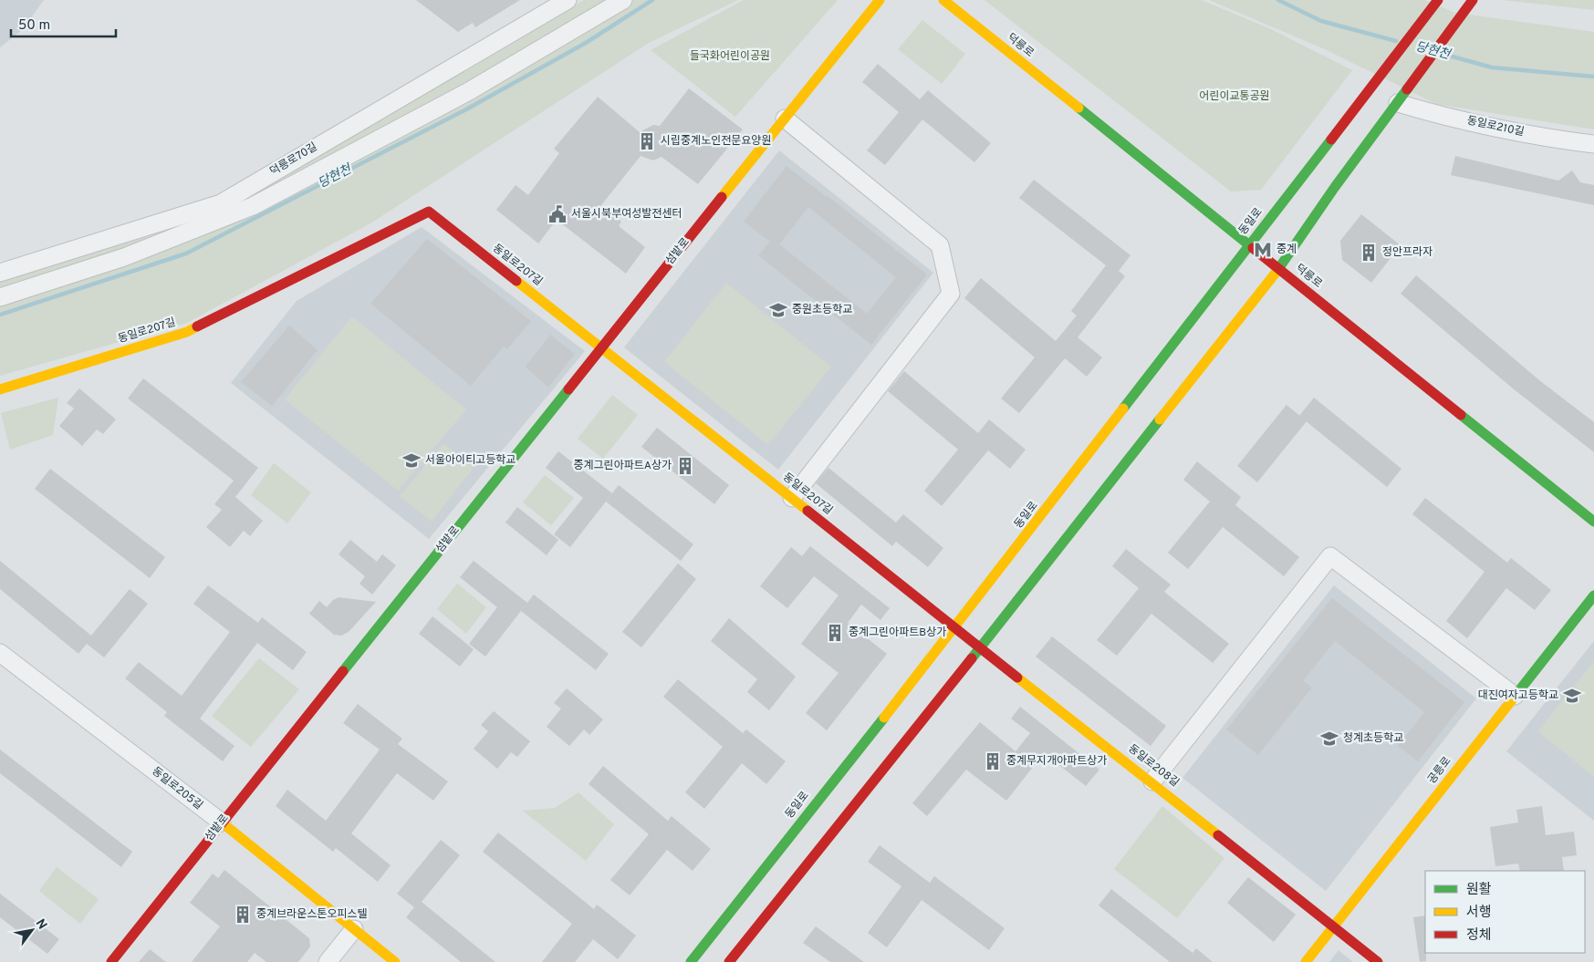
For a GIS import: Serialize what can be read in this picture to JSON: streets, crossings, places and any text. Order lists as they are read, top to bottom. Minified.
{"streets":{"main road":["덕릉로","동일로","섬밭로","동일로207길","동일로208길","공릉로","동일로205길"],"street":["동일로210길","덕릉로70길"]},"crossings":[["덕릉로","동일로"],["동일로","동일로207길"],["동일로","동일로208길"],["섬밭로","동일로207길"],["섬밭로","동일로205길"],["동일로207길","동일로208길"],["동일로208길","공릉로"]],"water":["당현천"],"parks":["들국화어린이공원","어린이교통공원"],"places":{"building":["시립중계노인전문요양원","정안프라자","중계그린아파트A상가","중계그린아파트B상가","중계무지개아파트상가","중계브라운스톤오피스텔"],"public building":["서울시북부여성발전센터"],"metro station":["중계"],"school or university":["중원초등학교","서울아이티고등학교","대진여자고등학교","청계초등학교"]},"legend":["원활","서행","정체"],"scale_bar":"50 m","north":"top right"}
